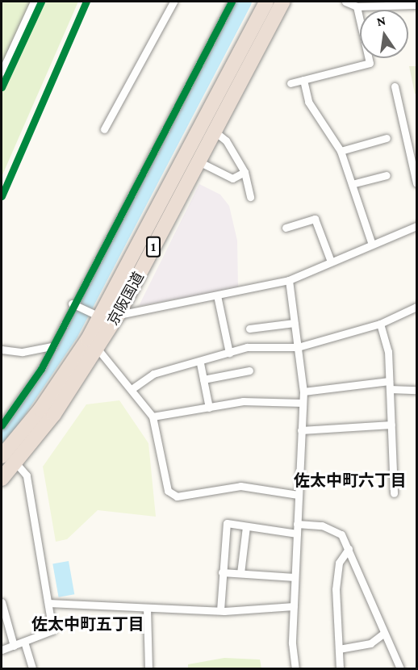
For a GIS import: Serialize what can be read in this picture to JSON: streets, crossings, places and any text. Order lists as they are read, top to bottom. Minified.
{"streets":{"highway":["1","京阪国道"]},"districts":["佐太中町六丁目","佐太中町五丁目"],"north":"top"}
